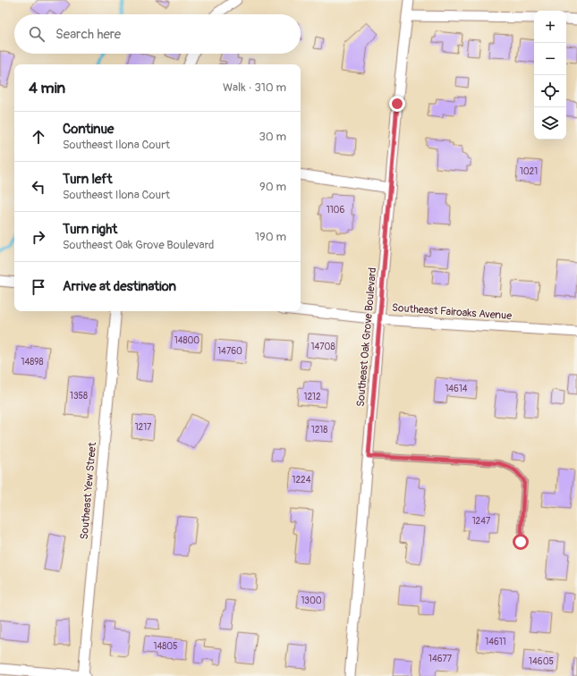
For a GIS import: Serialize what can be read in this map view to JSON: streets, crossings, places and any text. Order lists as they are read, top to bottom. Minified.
{"streets":{"street":["Southeast Fairoaks Avenue","Southeast Oak Grove Boulevard","Southeast Yew Street"]},"crossings":[["Southeast Fairoaks Avenue","Southeast Oak Grove Boulevard"]],"house_numbers":["1021","1106","14800","14708","14760","14898","14614","1358","1212","1217","1218","1224","1247","1300","14611","14805","14677","14605"],"page":{"map_buttons":["+","−"],"search":"Search here","heading":["4 min","Walk · 310 m"],"list":[["Continue","Southeast Ilona Court","30 m"],["Turn left","Southeast Ilona Court","90 m"],["Turn right","Southeast Oak Grove Boulevard","190 m"],"Arrive at destination"]}}
